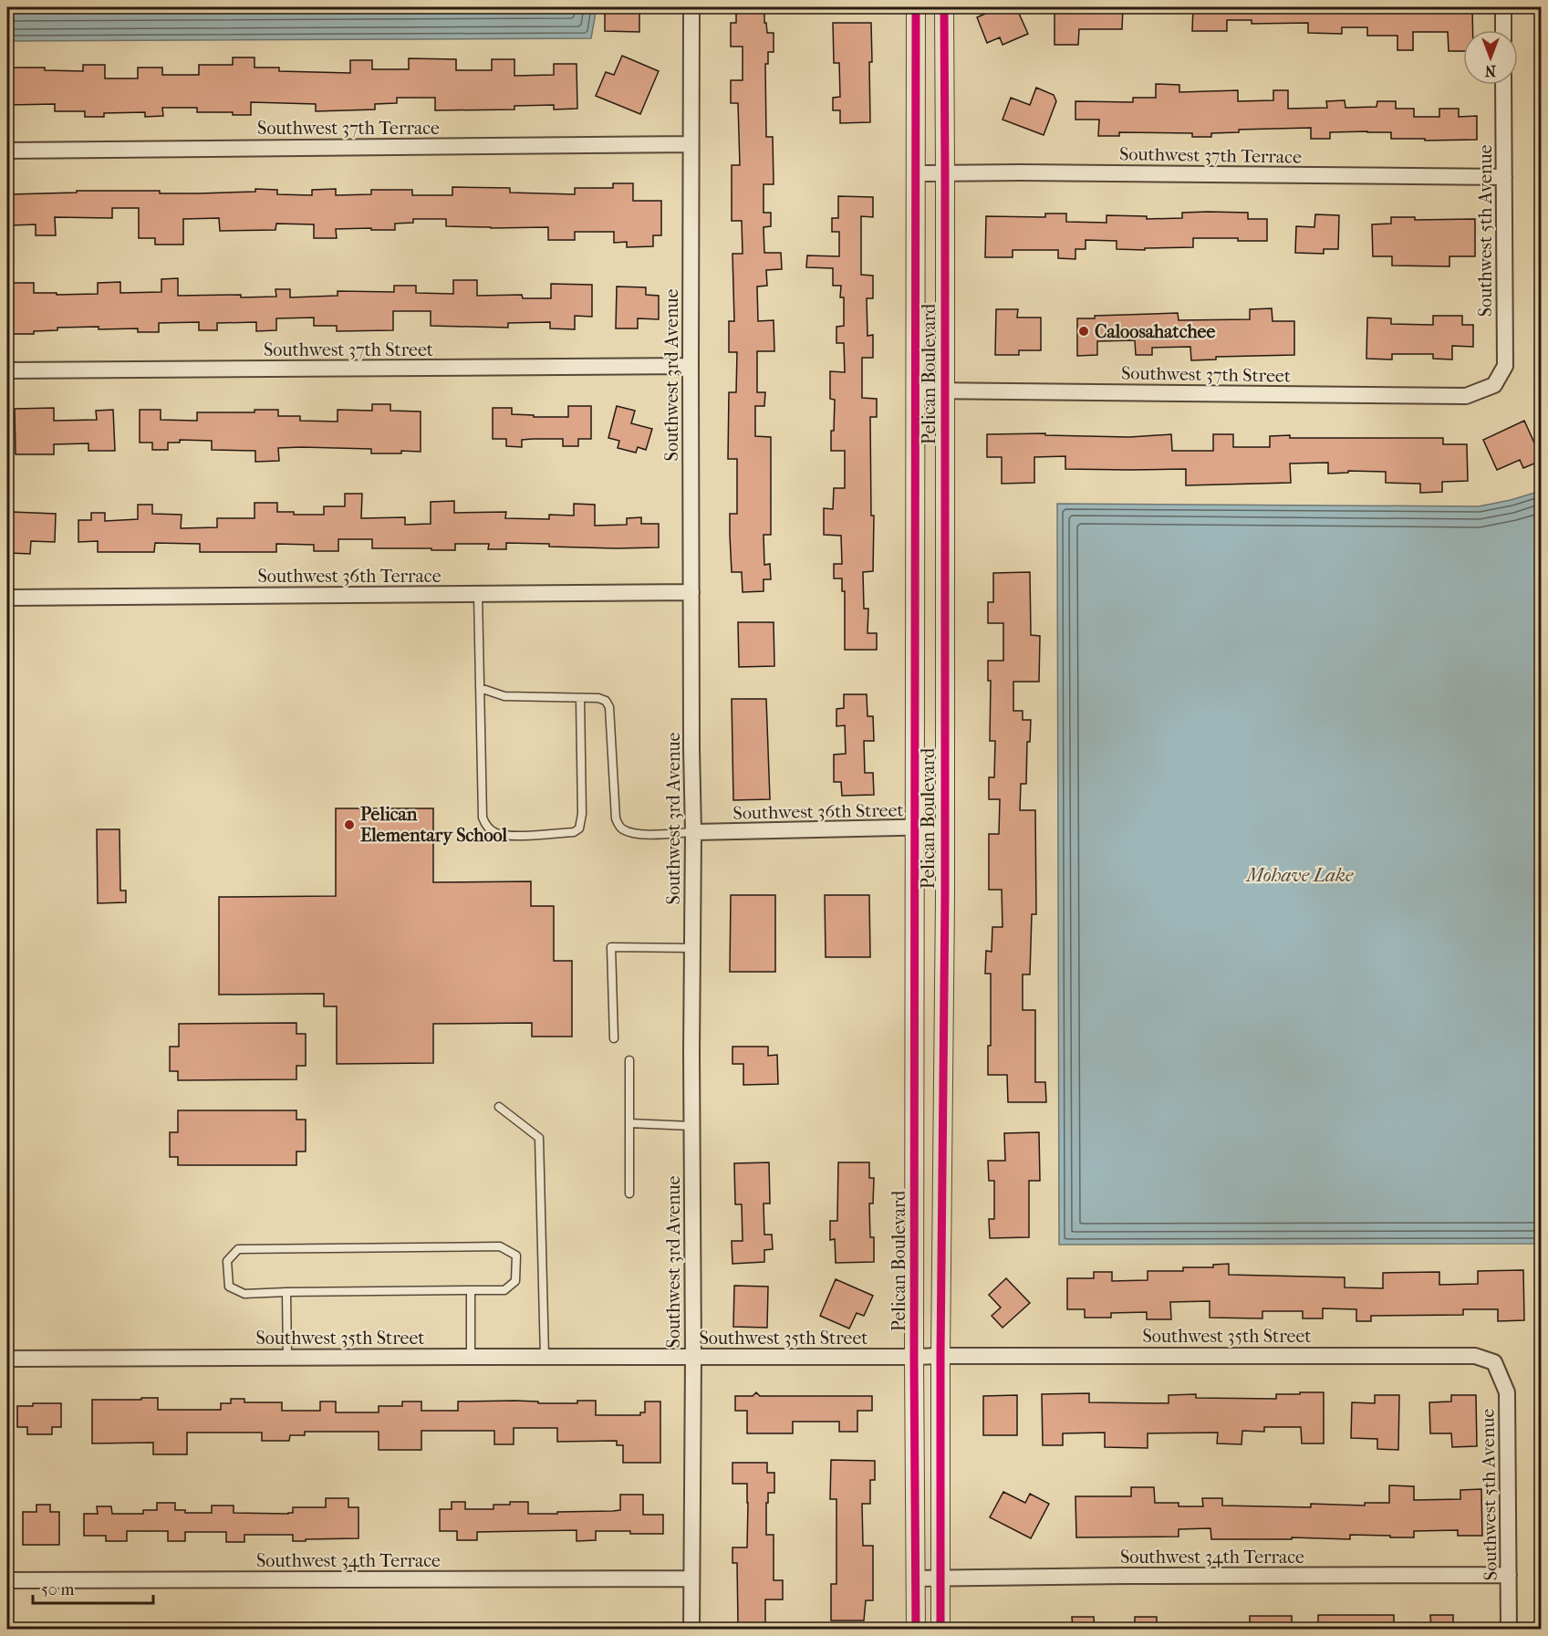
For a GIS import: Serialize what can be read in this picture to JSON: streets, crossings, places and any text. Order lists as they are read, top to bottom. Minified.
{"streets":{"street":["Southwest 37th Terrace","Southwest 5th Avenue","Southwest 37th Street","Pelican Boulevard","Southwest 3rd Avenue","Southwest 36th Terrace","Southwest 36th Street","Southwest 35th Street","Southwest 34th Terrace"]},"crossings":[["Southwest 37th Terrace","Southwest 5th Avenue"],["Southwest 37th Terrace","Pelican Boulevard"],["Southwest 37th Terrace","Southwest 3rd Avenue"],["Southwest 5th Avenue","Southwest 37th Street"],["Southwest 5th Avenue","Southwest 35th Street"],["Southwest 5th Avenue","Southwest 34th Terrace"],["Southwest 37th Street","Pelican Boulevard"],["Southwest 37th Street","Southwest 3rd Avenue"],["Pelican Boulevard","Southwest 36th Street"],["Pelican Boulevard","Southwest 35th Street"],["Pelican Boulevard","Southwest 34th Terrace"],["Southwest 3rd Avenue","Southwest 36th Terrace"],["Southwest 3rd Avenue","Southwest 36th Street"],["Southwest 3rd Avenue","Southwest 35th Street"],["Southwest 3rd Avenue","Southwest 34th Terrace"]],"water":["Mohave Lake"],"places":["Caloosahatchee","Pelican Elementary School"],"scale_bar":"50 m","north":"bottom"}
